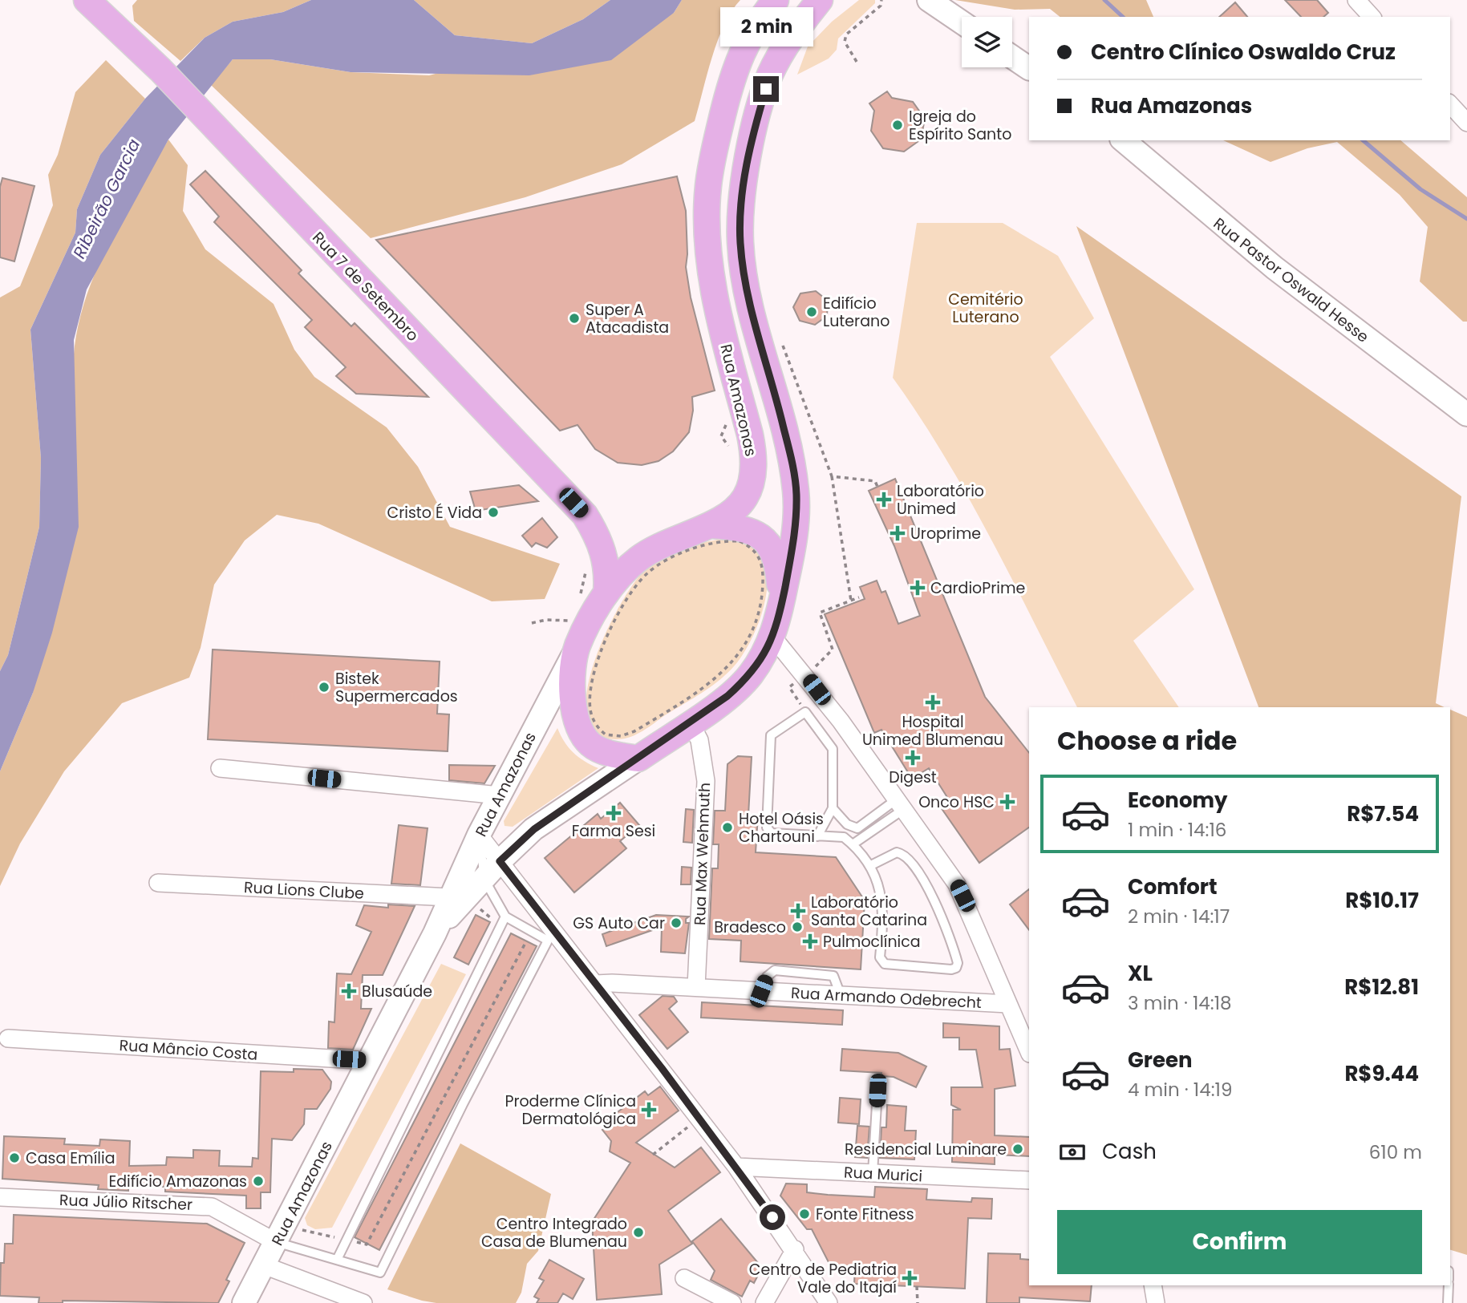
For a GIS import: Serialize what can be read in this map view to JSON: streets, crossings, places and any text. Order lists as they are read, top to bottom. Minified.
{"streets":{"main road":["Rua Pastor Oswald Hesse","Rua 7 de Setembro","Rua Amazonas"],"street":["Rua Max Wehmuth","Rua Lions Clube","Rua Armando Odebrecht","Rua Mâncio Costa","Rua Murici","Rua Júlio Ritscher"]},"crossings":[["Rua 7 de Setembro","Rua Amazonas"],["Rua Amazonas","Rua Max Wehmuth"],["Rua Amazonas","Rua Lions Clube"],["Rua Amazonas","Rua Mâncio Costa"],["Rua Amazonas","Rua Júlio Ritscher"],["Rua Max Wehmuth","Rua Armando Odebrecht"]],"water":["Ribeirão Garcia"],"parks":["Cemitério Luterano"],"places":{"other":["Igreja do Espírito Santo","Edifício Luterano","Super A Atacadista","Cristo É Vida","Bistek Supermercados","Hotel Oásis Chartouni","GS Auto Car","Bradesco","Residencial Luminare","Casa Emília","Edifício Amazonas","Fonte Fitness","Centro Integrado Casa de Blumenau"],"health":["Laboratório Unimed","Uroprime","CardioPrime","Hospital Unimed Blumenau","Digest","Onco HSC","Farma Sesi","Laboratório Santa Catarina","Pulmoclínica","Blusaúde","Proderme Clínica Dermatológica","Centro de Pediatria Vale do Itajaí"]},"page":{"bubble":"2 min","banner":["Centro Clínico Oswaldo Cruz","Rua Amazonas"],"heading":"Choose a ride","list":[{"name":"Economy","note":"1 min · 14:16","value":"R$7.54"},{"name":"Comfort","note":"2 min · 14:17","value":"R$10.17"},{"name":"XL","note":"3 min · 14:18","value":"R$12.81"},{"name":"Green","note":"4 min · 14:19","value":"R$9.44"}],"pay":["Cash","610 m"],"buttons":"Confirm"}}
